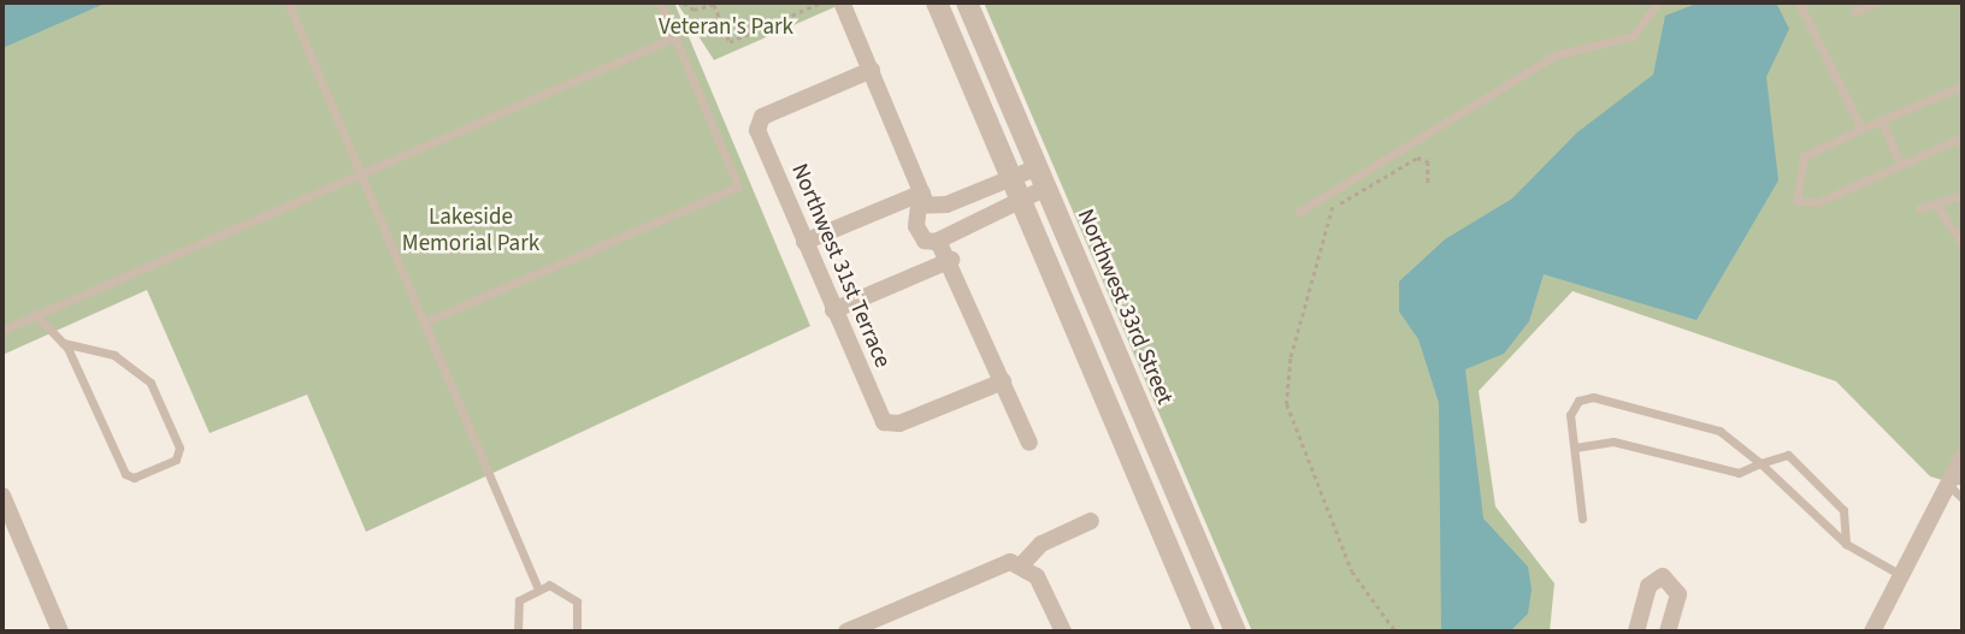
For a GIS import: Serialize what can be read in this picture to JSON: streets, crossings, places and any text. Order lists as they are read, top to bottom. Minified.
{"streets":{"street":["Northwest 31st Terrace","Northwest 33rd Street"]},"parks":["Veteran's Park","Lakeside Memorial Park"]}
